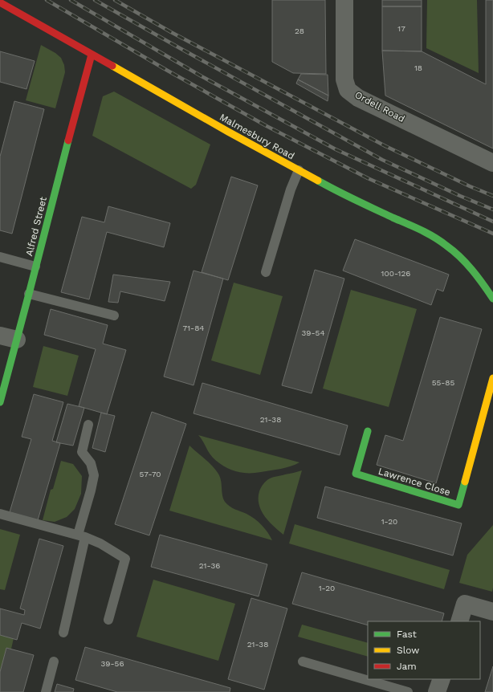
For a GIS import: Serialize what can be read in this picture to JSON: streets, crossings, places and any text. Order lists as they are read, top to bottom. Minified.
{"streets":{"street":["Ordell Road","Malmesbury Road","Alfred Street","Lawrence Close"]},"crossings":[["Malmesbury Road","Alfred Street"]],"house_numbers":["17","28","18","100-126","71-84","39-54","55-85","21-38","57-70","1-20","21-36","1-20","21-38","39-56"],"legend":["Fast","Slow","Jam"]}
